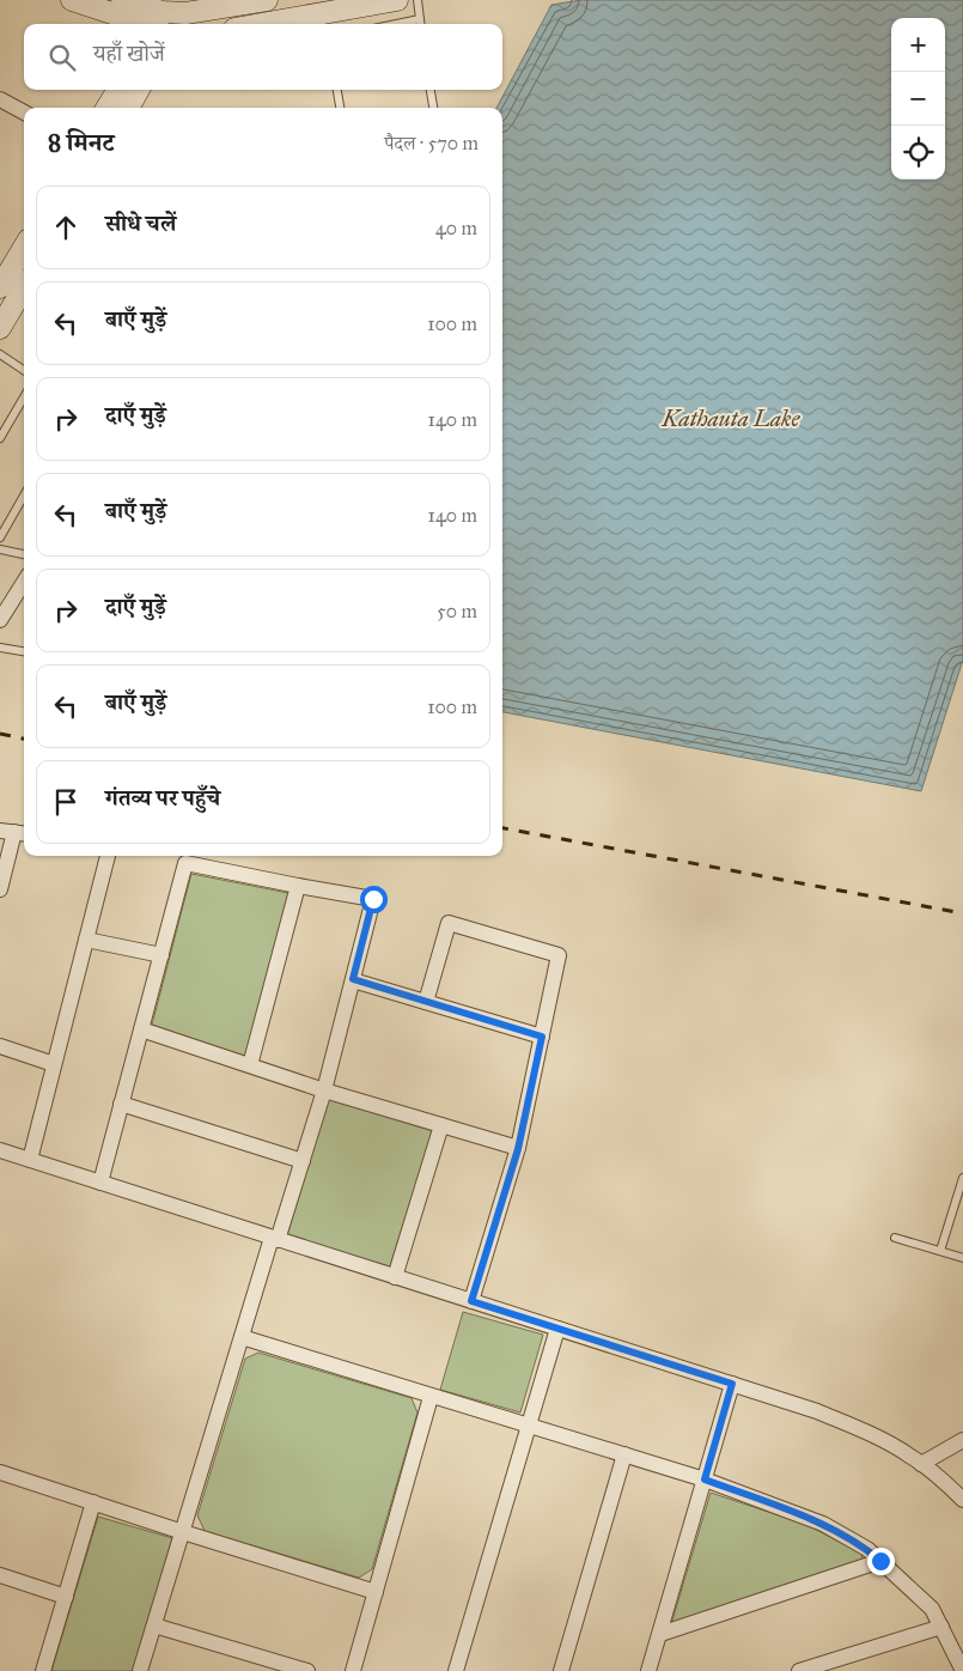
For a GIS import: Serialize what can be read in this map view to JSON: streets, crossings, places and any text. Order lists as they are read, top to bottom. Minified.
{"water":["Kathauta Lake"],"page":{"map_buttons":["+","−"],"search":"यहाँ खोजें","heading":["8 मिनट","पैदल · 570 m"],"list":[["सीधे चलें","40 m"],["बाएँ मुड़ें","100 m"],["दाएँ मुड़ें","140 m"],["बाएँ मुड़ें","140 m"],["दाएँ मुड़ें","50 m"],["बाएँ मुड़ें","100 m"],"गंतव्य पर पहुँचे"]}}
